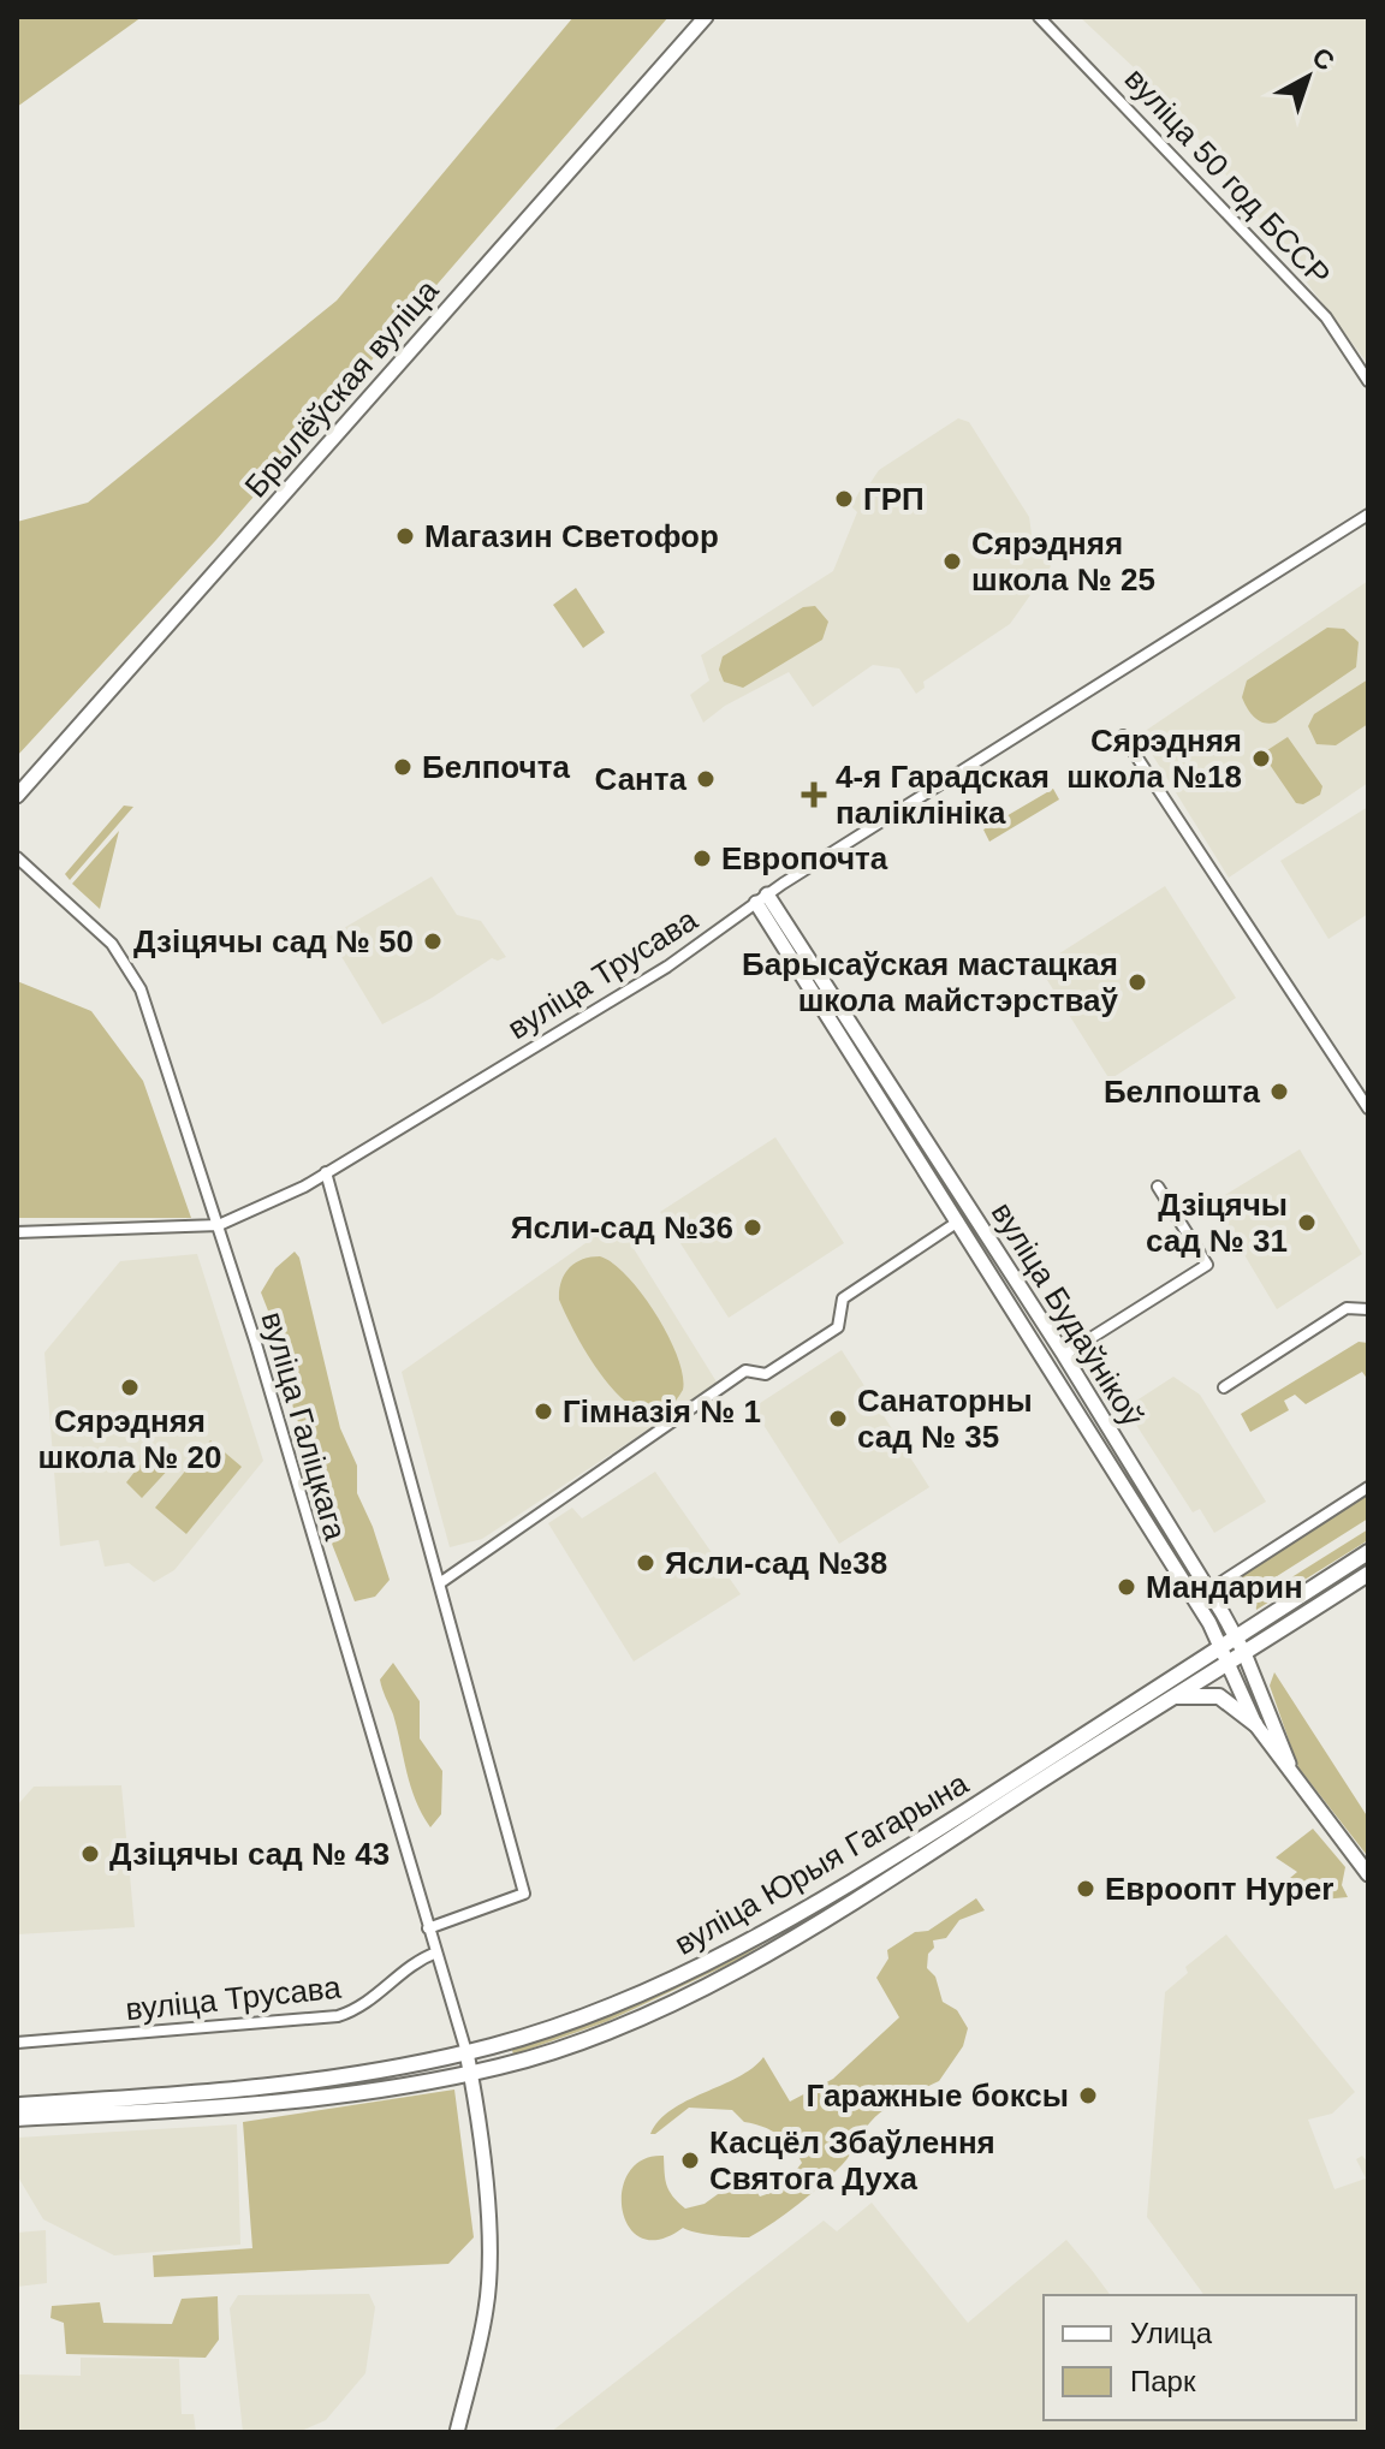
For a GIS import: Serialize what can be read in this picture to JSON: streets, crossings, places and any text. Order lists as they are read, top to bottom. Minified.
{"streets":{"main road":["вуліца Юрыя Гагарына"],"street":["вуліца 50 год БССР","Брылёўская вуліца","вуліца Трусава","вуліца Будаўнікоў","вуліца Галіцкага"]},"crossings":[["вуліца Трусава","вуліца Будаўнікоў"],["вуліца Трусава","вуліца Галіцкага"],["вуліца Будаўнікоў","вуліца Юрыя Гагарына"],["вуліца Галіцкага","вуліца Юрыя Гагарына"]],"places":{"other":["ГРП","Магазин Светофор","Сярэдняя школа № 25","Сярэдняя школа №18","Белпочта","Санта","Европочта","Дзіцячы сад № 50","Барысаўская мастацкая школа майстэрстваў","Белпошта","Дзіцячы сад № 31","Ясли-сад №36","Сярэдняя школа № 20","Гімназія № 1","Санаторны сад № 35","Ясли-сад №38","Мандарин","Дзіцячы сад № 43","Евроопт Hyper","Гаражные боксы","Касцёл Збаўлення Святога Духа"],"health":["4-я Гарадская паліклініка"]},"legend":["Улица","Парк"],"north":"top right"}
